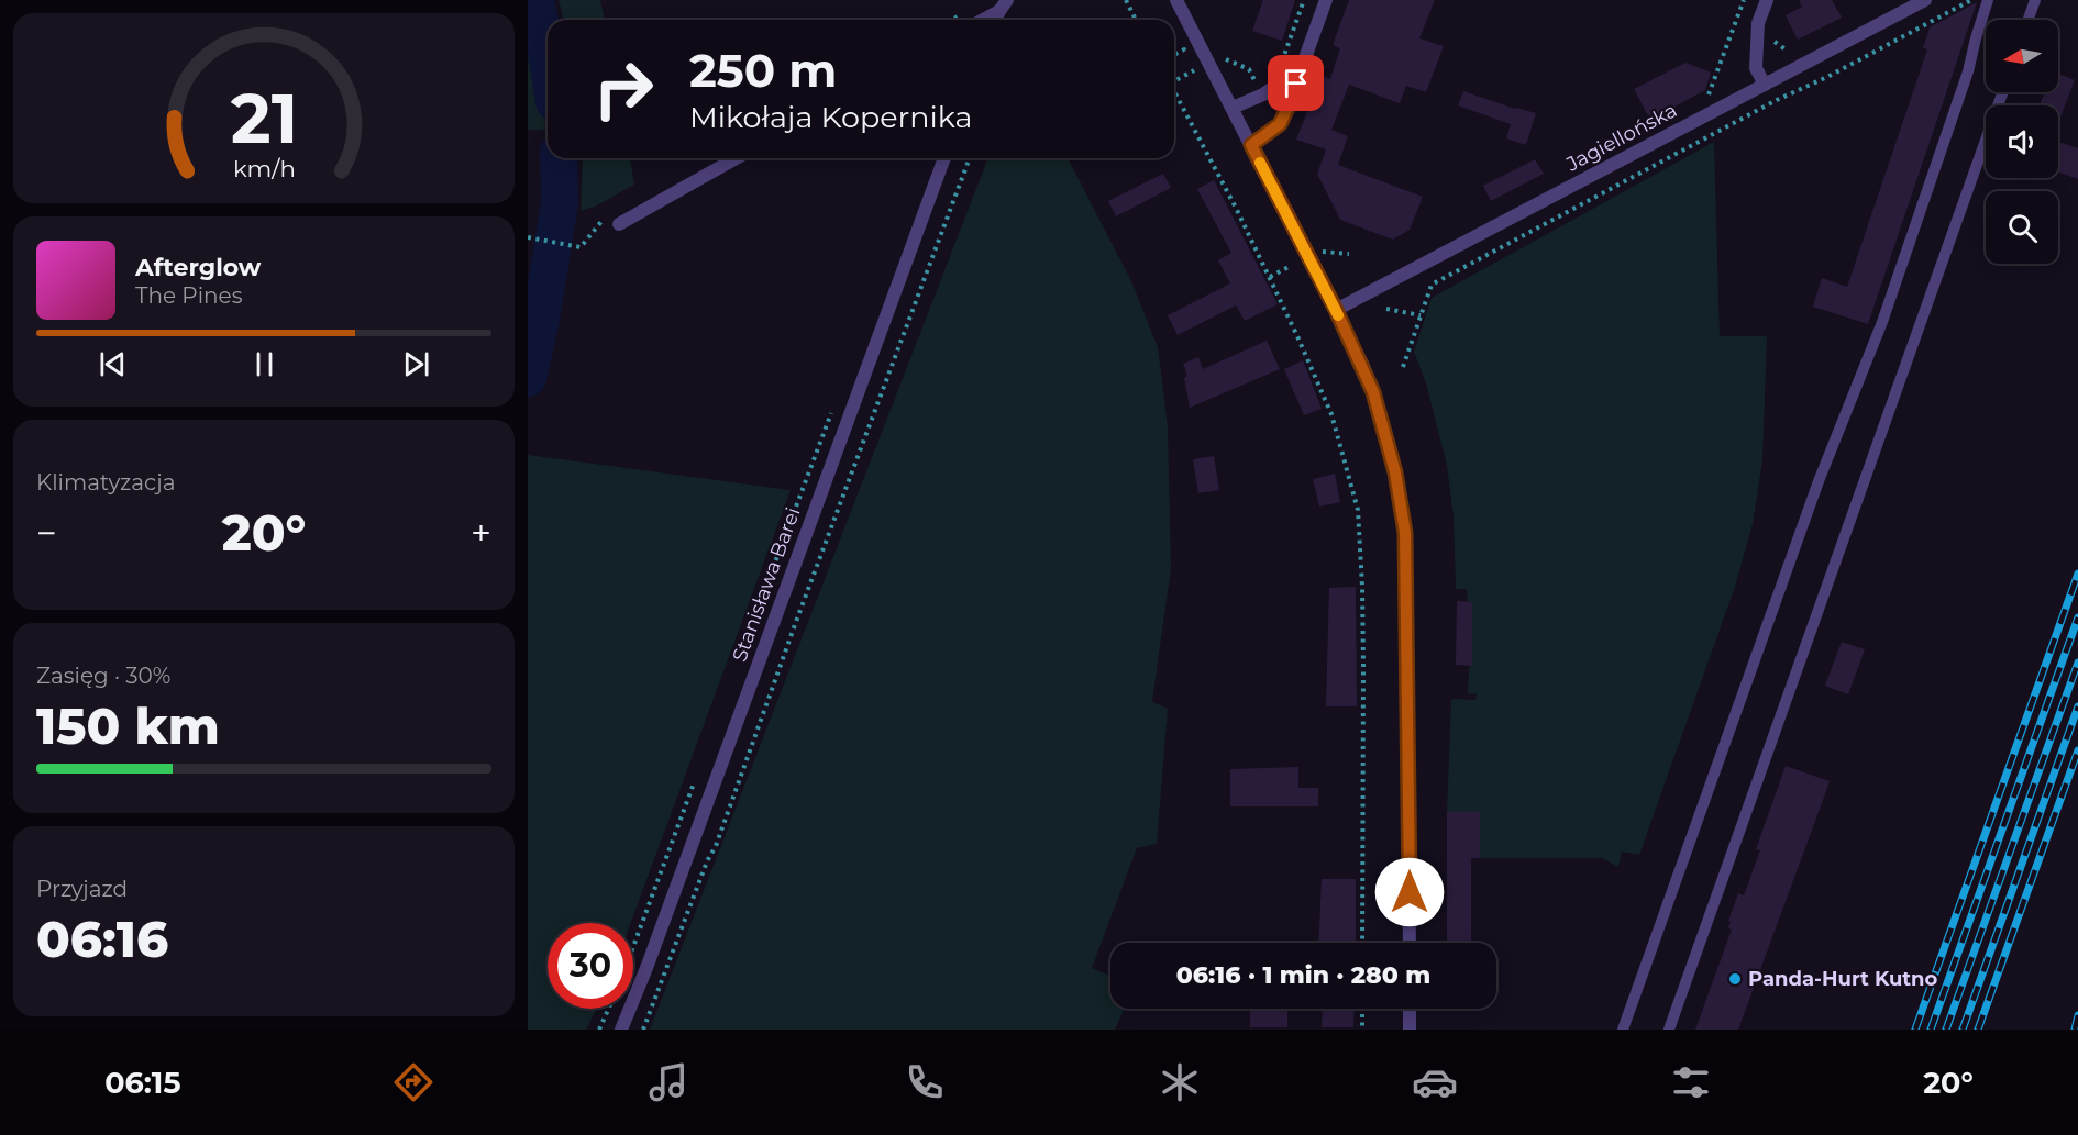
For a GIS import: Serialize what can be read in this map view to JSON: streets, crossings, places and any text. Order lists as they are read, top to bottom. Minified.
{"streets":{"street":["Jagiellońska","Stanisława Barei"]},"places":["Panda-Hurt Kutno"],"north":"left","page":{"turn":["250 m","Mikołaja Kopernika"],"song":["Afterglow","The Pines"],"tile":["Klimatyzacja",["Zasięg · 30%","150 km"],["Przyjazd","06:16"]],"heat":["−","20°","+"],"limit":"30","trip":"06:16 · 1 min · 280 m","tabs":["06:15","20°"],"gauge":["21","km/h"]}}
